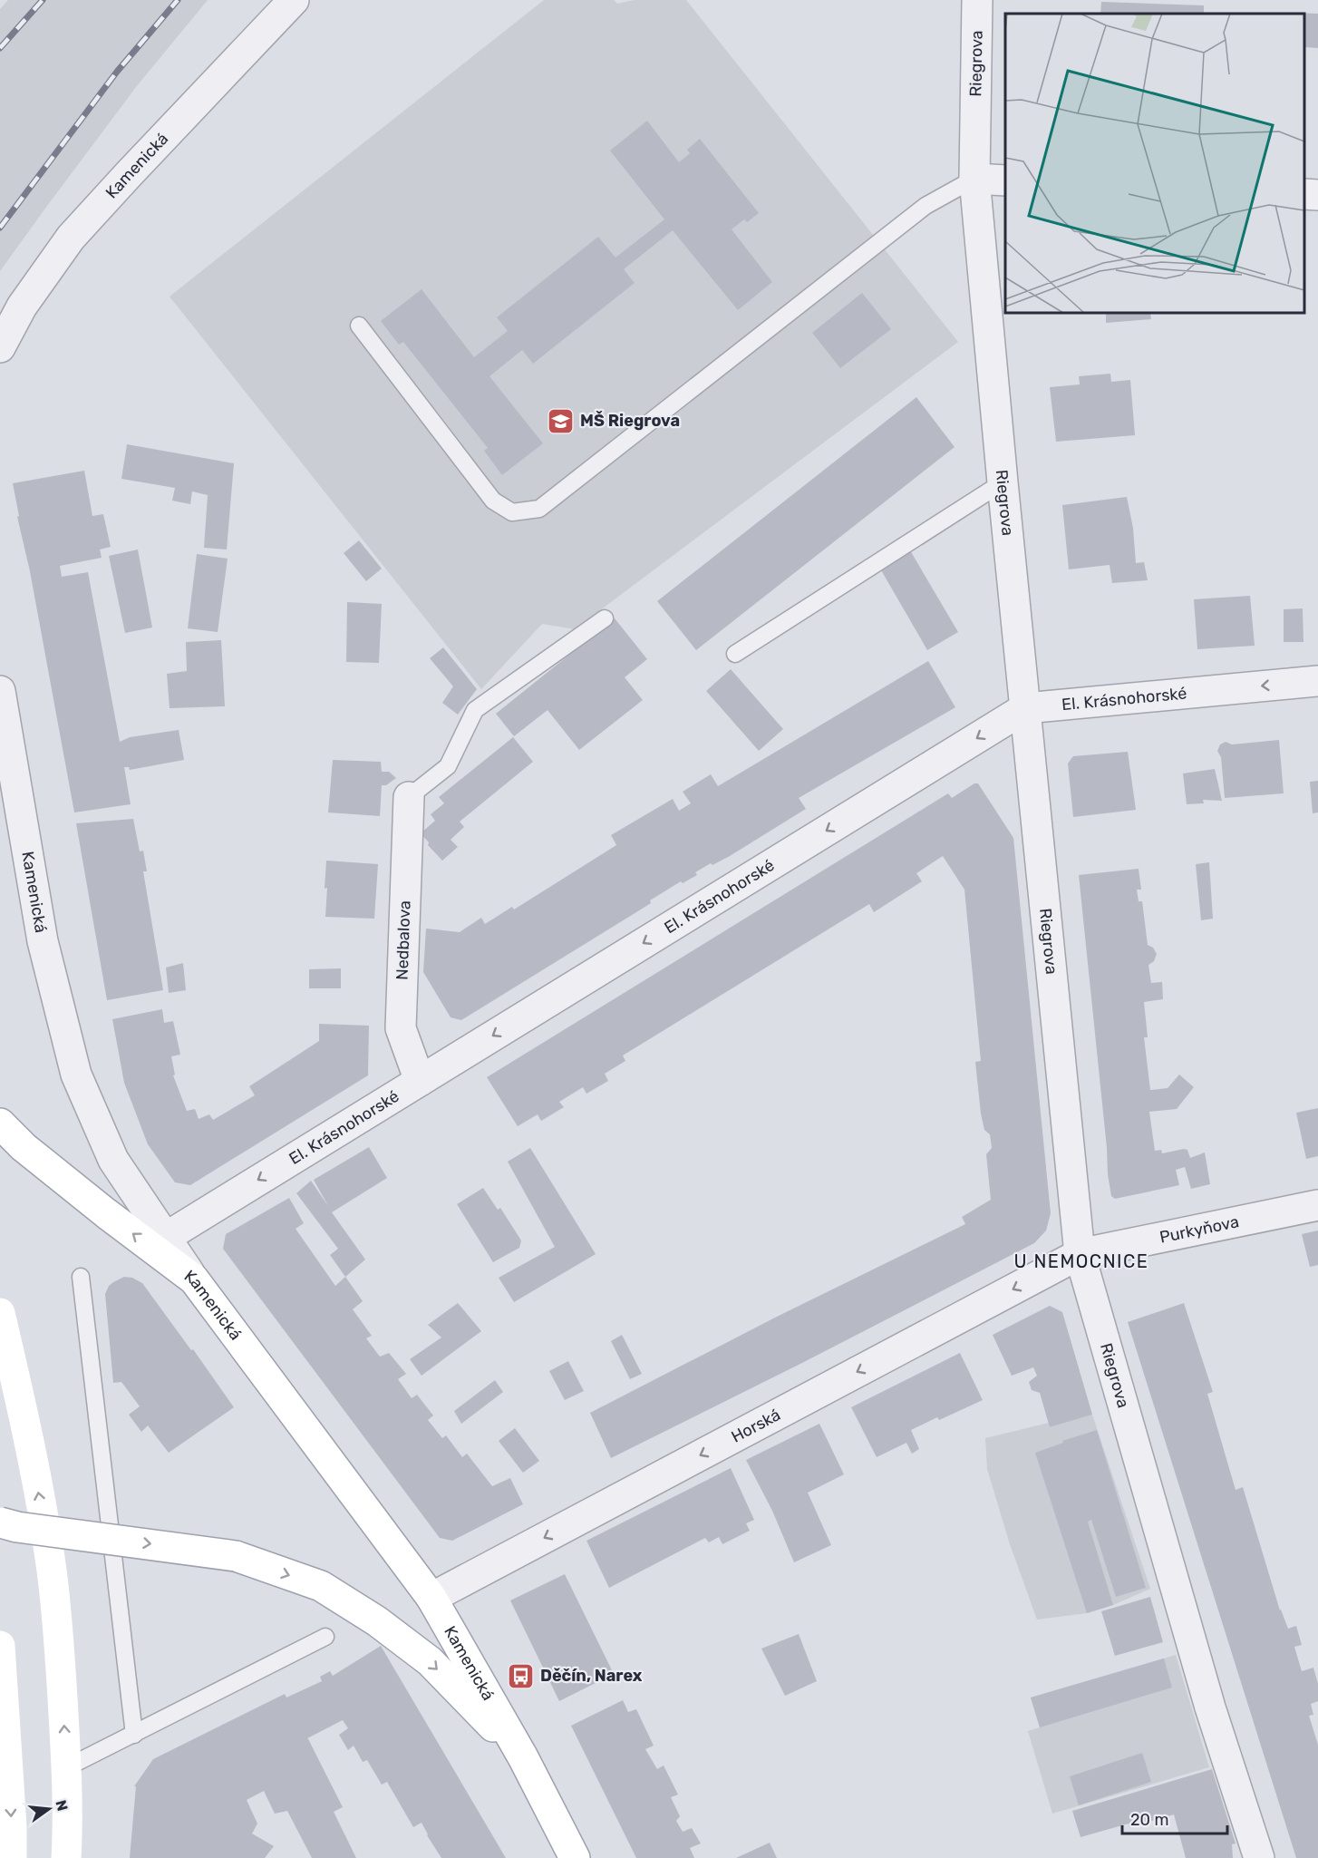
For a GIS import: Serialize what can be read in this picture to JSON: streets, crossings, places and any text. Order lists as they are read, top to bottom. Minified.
{"streets":{"main road":["Kamenická"],"street":["Riegrova","El. Krásnohorské","Nedbalova","Purkyňova","Horská"]},"crossings":[["Riegrova","El. Krásnohorské"],["Riegrova","Purkyňova"],["Riegrova","Horská"],["Kamenická","El. Krásnohorské"],["Kamenická","Horská"],["El. Krásnohorské","Nedbalova"],["Purkyňova","Horská"]],"one_way":["El. Krásnohorské","Horská"],"districts":["U NEMOCNICE"],"places":{"school or university":["MŠ Riegrova"],"bus stop":["Děčín, Narex"]},"scale_bar":"20 m","north":"right"}
